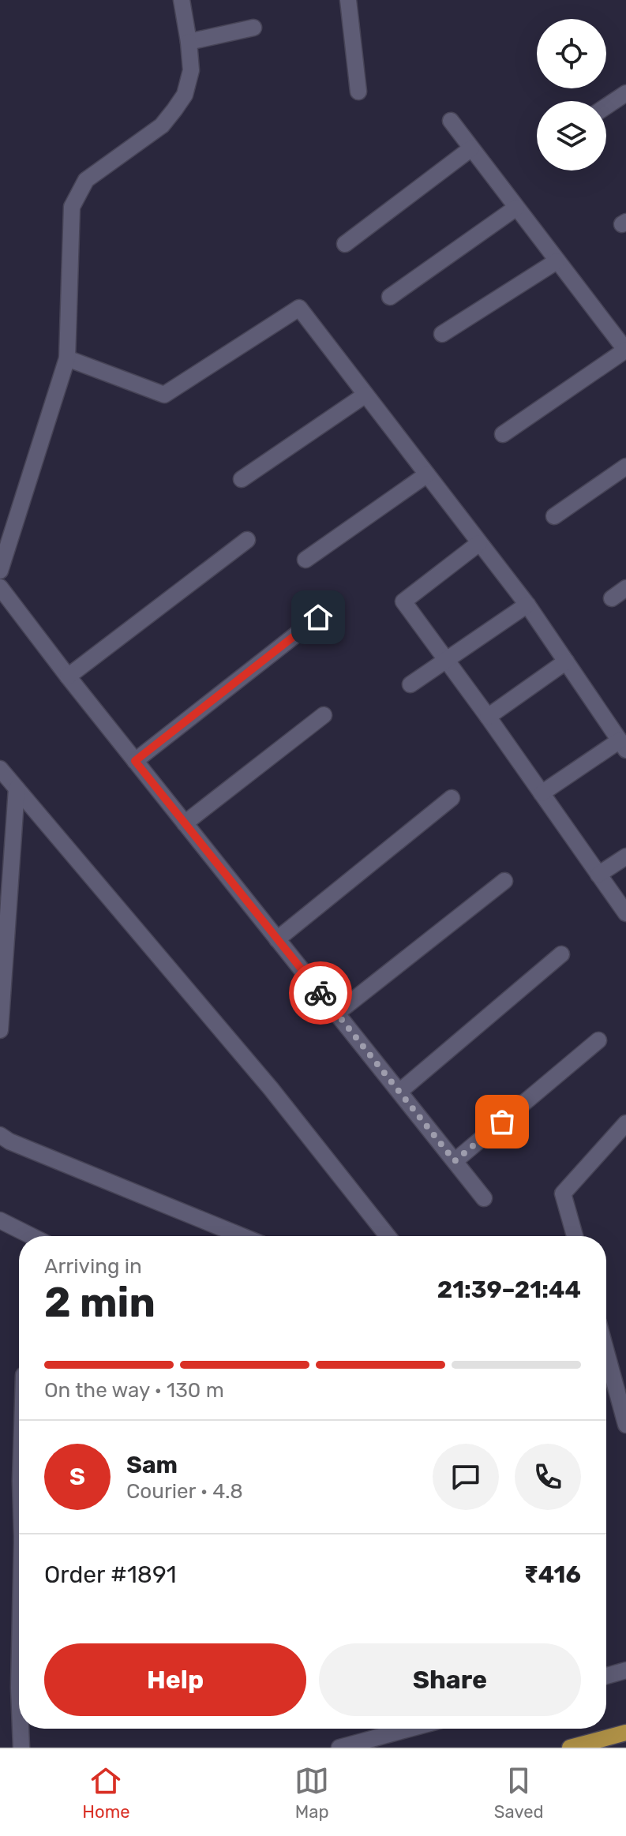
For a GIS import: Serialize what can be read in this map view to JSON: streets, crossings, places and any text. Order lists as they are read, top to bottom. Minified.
{"page":{"heading":["2 min","Arriving in","21:39–21:44"],"panel":["Sam","Courier · 4.8","Order #1891","₹416"],"bar":"On the way · 130 m","round":"S","buttons":["Help","Share"],"tabs":["Home","Map","Saved"]}}
